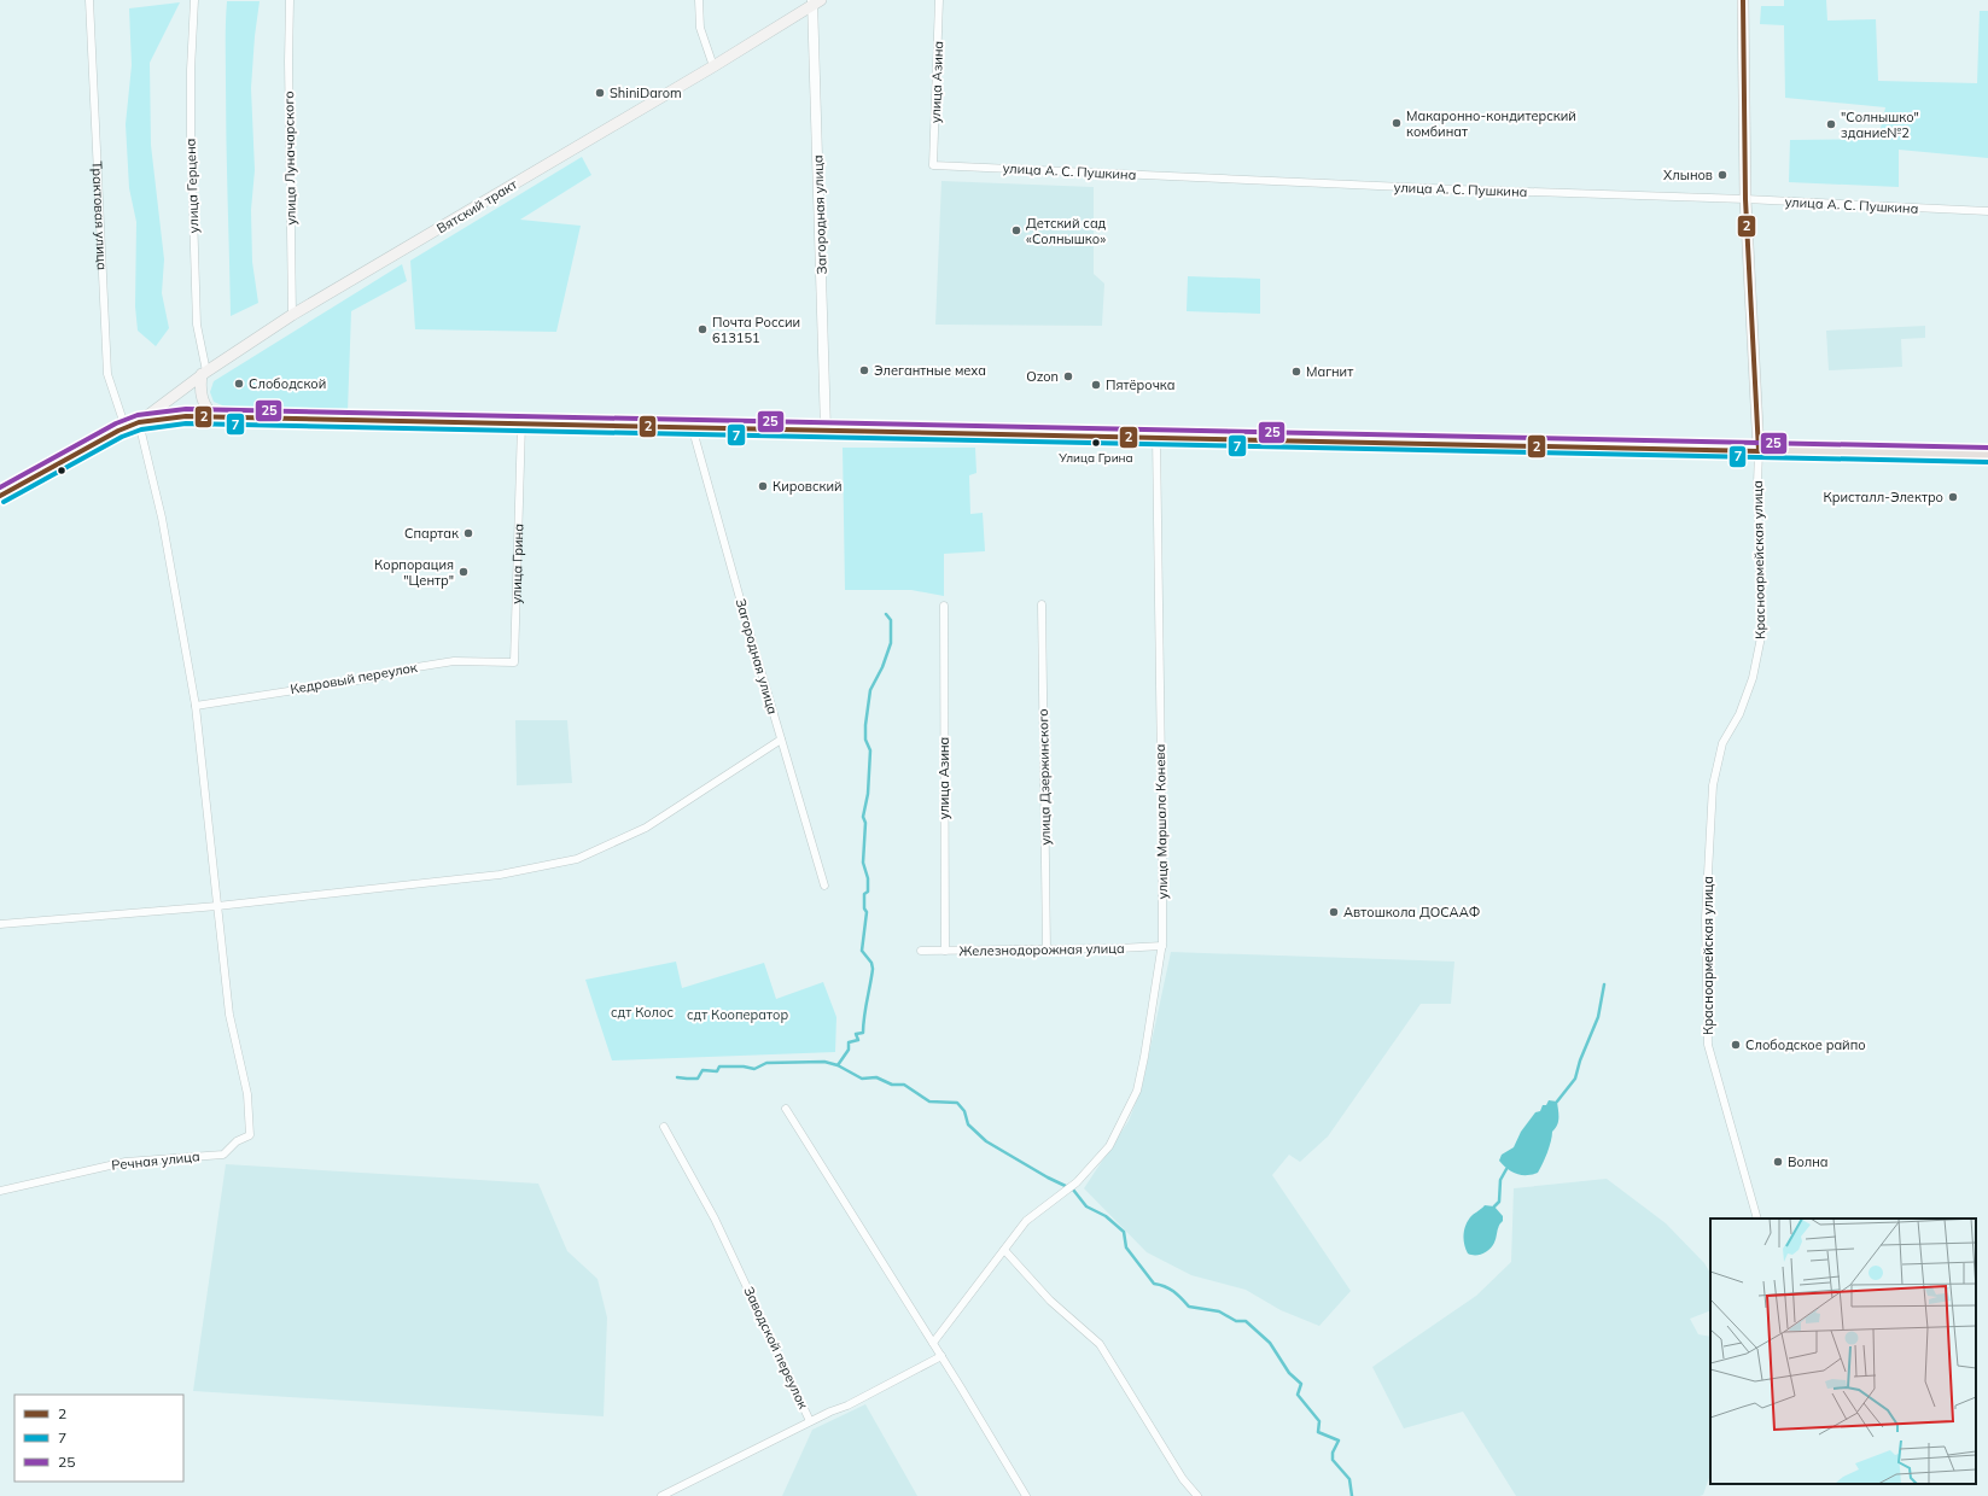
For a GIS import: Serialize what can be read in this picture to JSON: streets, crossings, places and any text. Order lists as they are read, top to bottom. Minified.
{"streets":{"main road":["Вятский тракт","Красноармейская улица"],"street":["улица Азина","улица Луначарского","улица А. С. Пушкина","улица Герцена","Загородная улица","Трактовая улица","улица Грина","Кедровый переулок","улица Дзержинского","улица Маршала Конева","Железнодорожная улица","Речная улица","Заводской переулок"]},"crossings":[["улица Азина","улица А. С. Пушкина"],["улица Азина","Железнодорожная улица"],["улица Луначарского","Вятский тракт"],["улица А. С. Пушкина","Красноармейская улица"],["улица Герцена","Вятский тракт"],["Вятский тракт","Загородная улица"],["улица Грина","Кедровый переулок"],["улица Дзержинского","Железнодорожная улица"],["улица Маршала Конева","Железнодорожная улица"]],"parks":["сдт Колос","сдт Кооператор"],"places":["ShiniDarom","Макаронно-кондитерский комбинат","\"Солнышко\" здание№2","Хлынов","Детский сад «Солнышко»","Почта России 613151","Элегантные меха","Магнит","Ozon","Слободской","Пятёрочка","Улица Грина","Кировский","Кристалл-Электро","Спартак","Корпорация \"Центр\"","Автошкола ДОСААФ","Слободское райпо","Волна"],"lines":["transit line 2","transit line 25","transit line 7"],"legend":["2","7","25"]}
